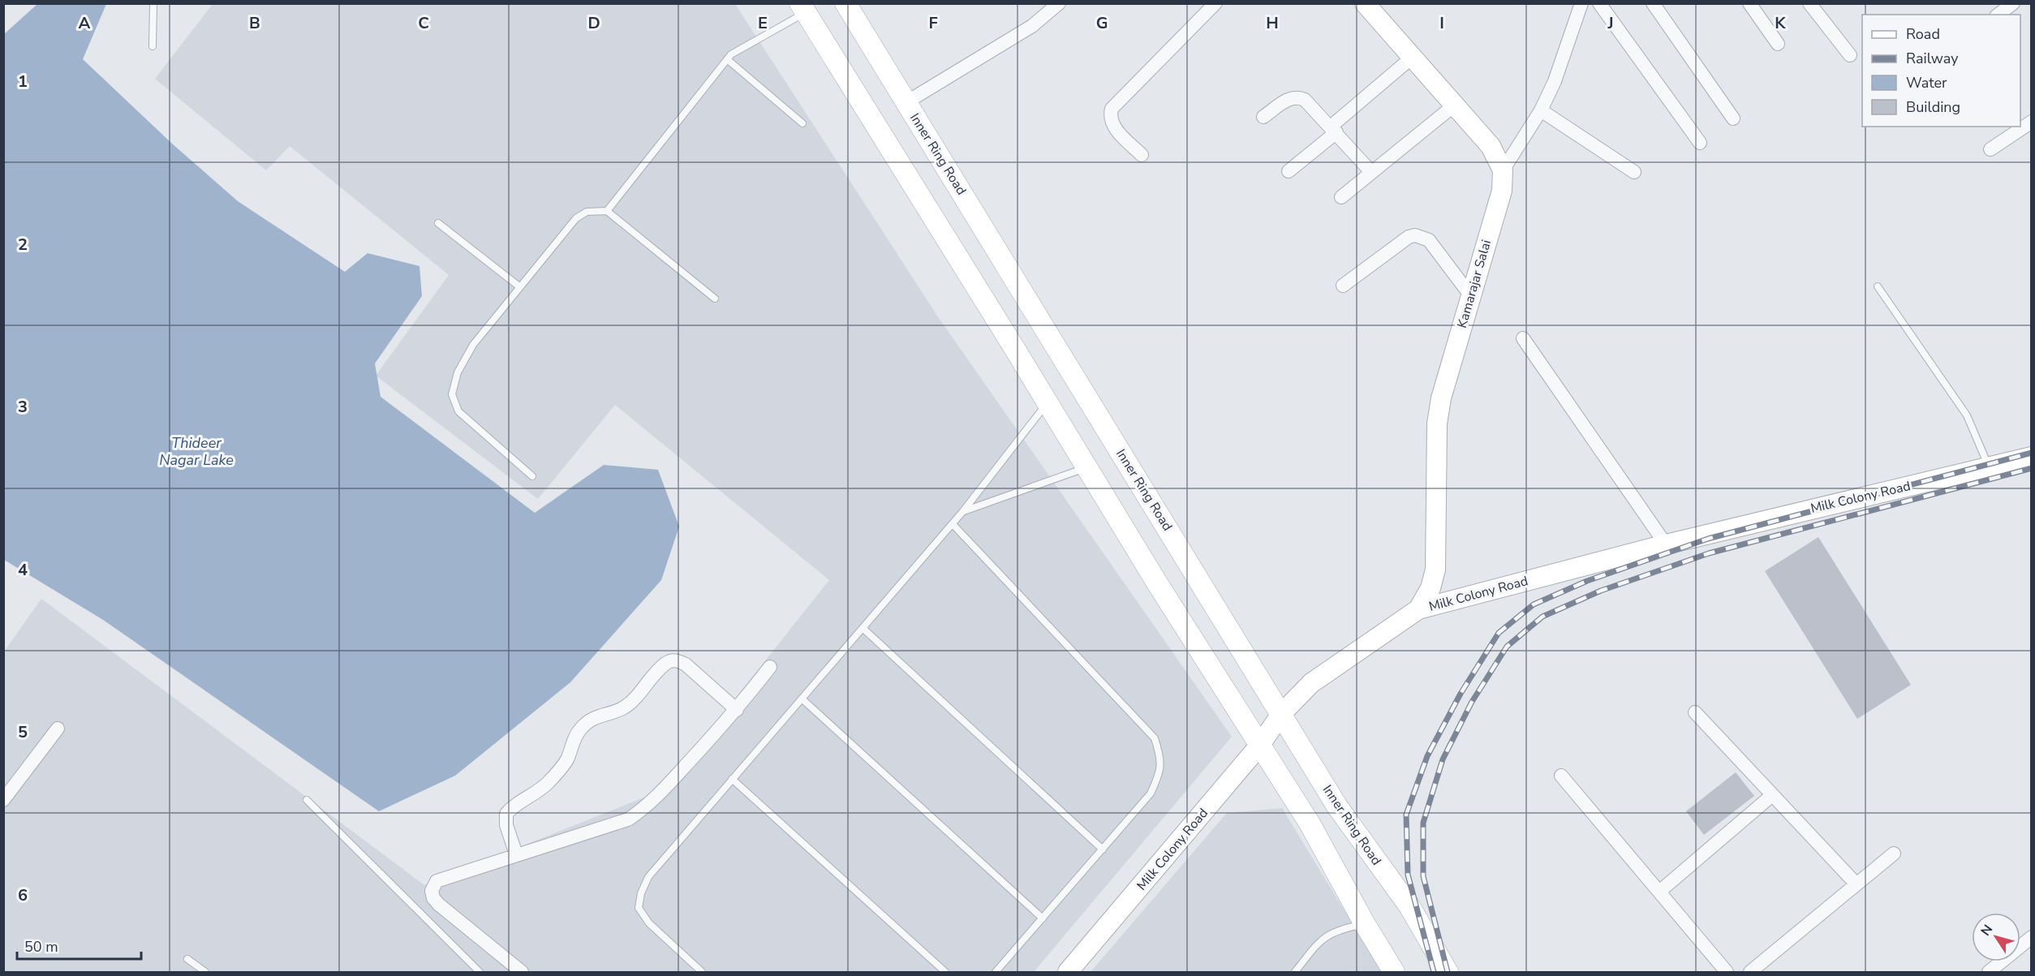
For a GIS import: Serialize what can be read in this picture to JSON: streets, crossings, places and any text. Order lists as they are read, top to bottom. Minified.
{"streets":{"main road":["Inner Ring Road","Kamarajar Salai","Milk Colony Road"]},"crossings":[["Inner Ring Road","Milk Colony Road"],["Kamarajar Salai","Milk Colony Road"]],"water":["Thideer Nagar Lake"],"legend":["Road","Railway","Water","Building"],"scale_bar":"50 m","north":"top left","grid":{"columns":["A","B","C","D","E","F","G","H","I","J","K"],"rows":["1","2","3","4","5","6"]}}
